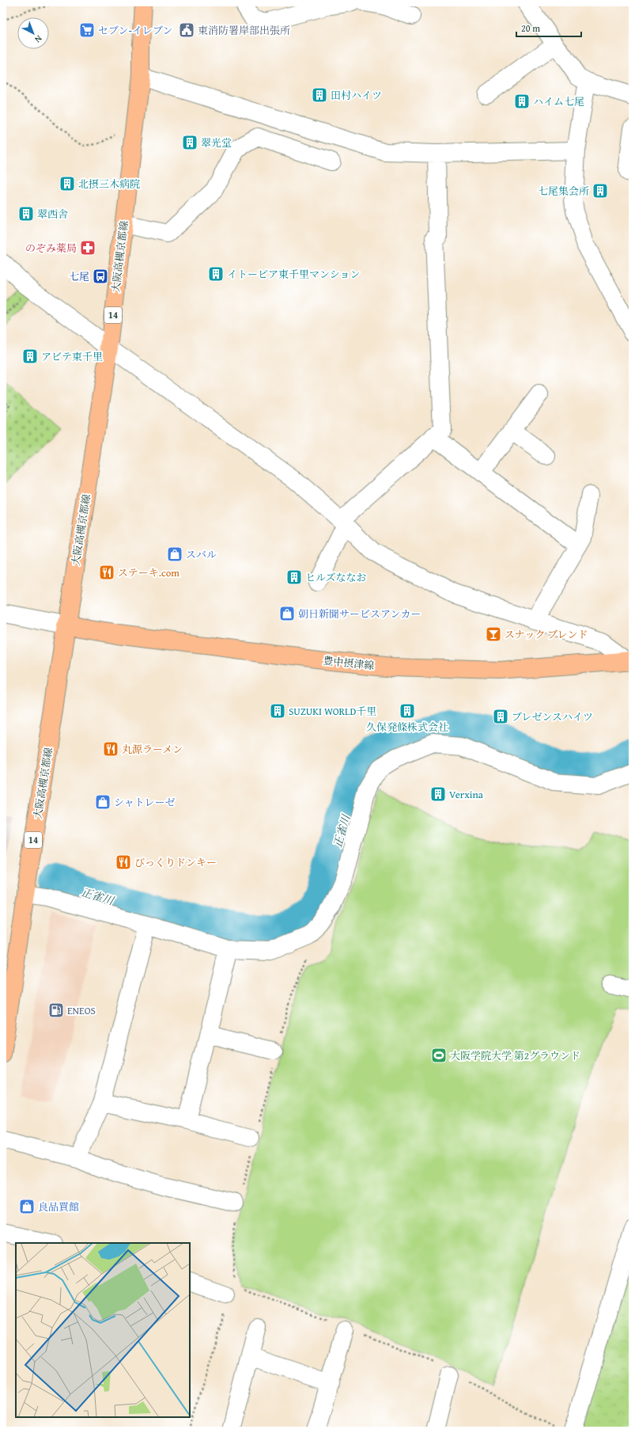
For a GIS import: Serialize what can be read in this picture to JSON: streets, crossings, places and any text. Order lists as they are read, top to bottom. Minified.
{"streets":{"main road":["大阪高槻京都線","14","豊中摂津線"]},"crossings":[["大阪高槻京都線","豊中摂津線"]],"water":["正雀川"],"places":{"supermarket":["セブン-イレブン"],"public building":["東消防署岸部出張所"],"building":["田村ハイツ","ハイム七尾","翠光堂","北摂三木病院","七尾集会所","翠西舎","イトーピア東千里マンション","アビテ東千里","ヒルズななお","SUZUKI WORLD千里","久保発條株式会社","プレゼンスハイツ","Verxina"],"pharmacy":["のぞみ薬局"],"bus stop":["七尾"],"shop":["スバル","朝日新聞サービスアンカー","シャトレーゼ","良品買館"],"restaurant":["ステーキ.com","丸源ラーメン","びっくりドンキー"],"bar":["スナック ブレンド"],"fuel station":["ENEOS"],"sports":["大阪学院大学 第2グラウンド"]},"scale_bar":"20 m","north":"bottom right"}
